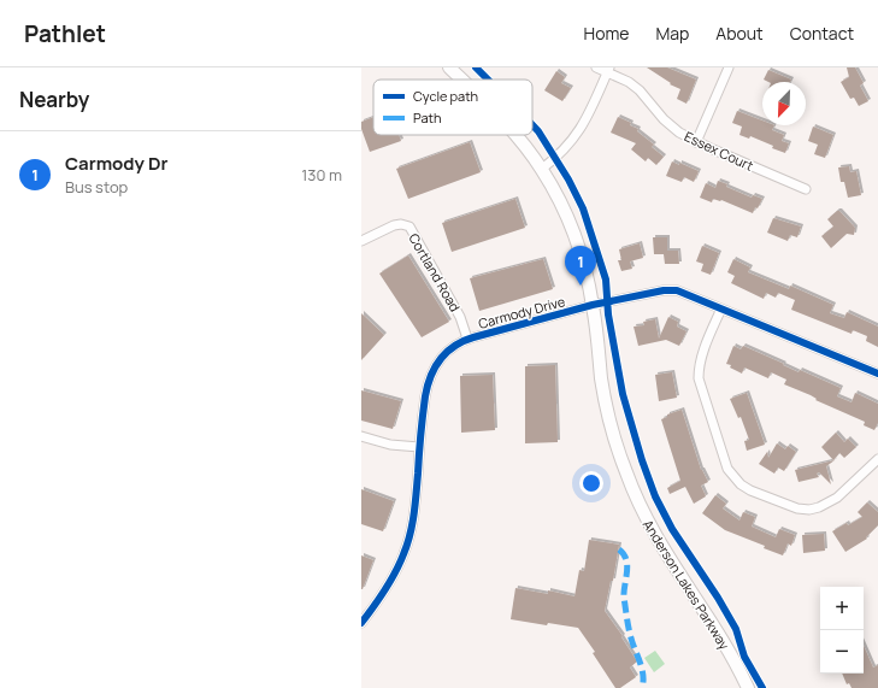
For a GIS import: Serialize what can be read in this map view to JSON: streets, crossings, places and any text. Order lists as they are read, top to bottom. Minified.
{"streets":{"street":["Essex Court","Cortland Road","Carmody Drive","Anderson Lakes Parkway"]},"crossings":[["Cortland Road","Carmody Drive"],["Carmody Drive","Anderson Lakes Parkway"]],"legend":["Cycle path","Path"],"north":"bottom left","page":{"header":"Pathlet","nav":["Home","Map","About","Contact"],"heading":"Nearby","list":[{"mark":"1","name":"Carmody Dr","note":"Bus stop","value":"130 m"}],"pins":"1","map_buttons":["+","−"]}}
